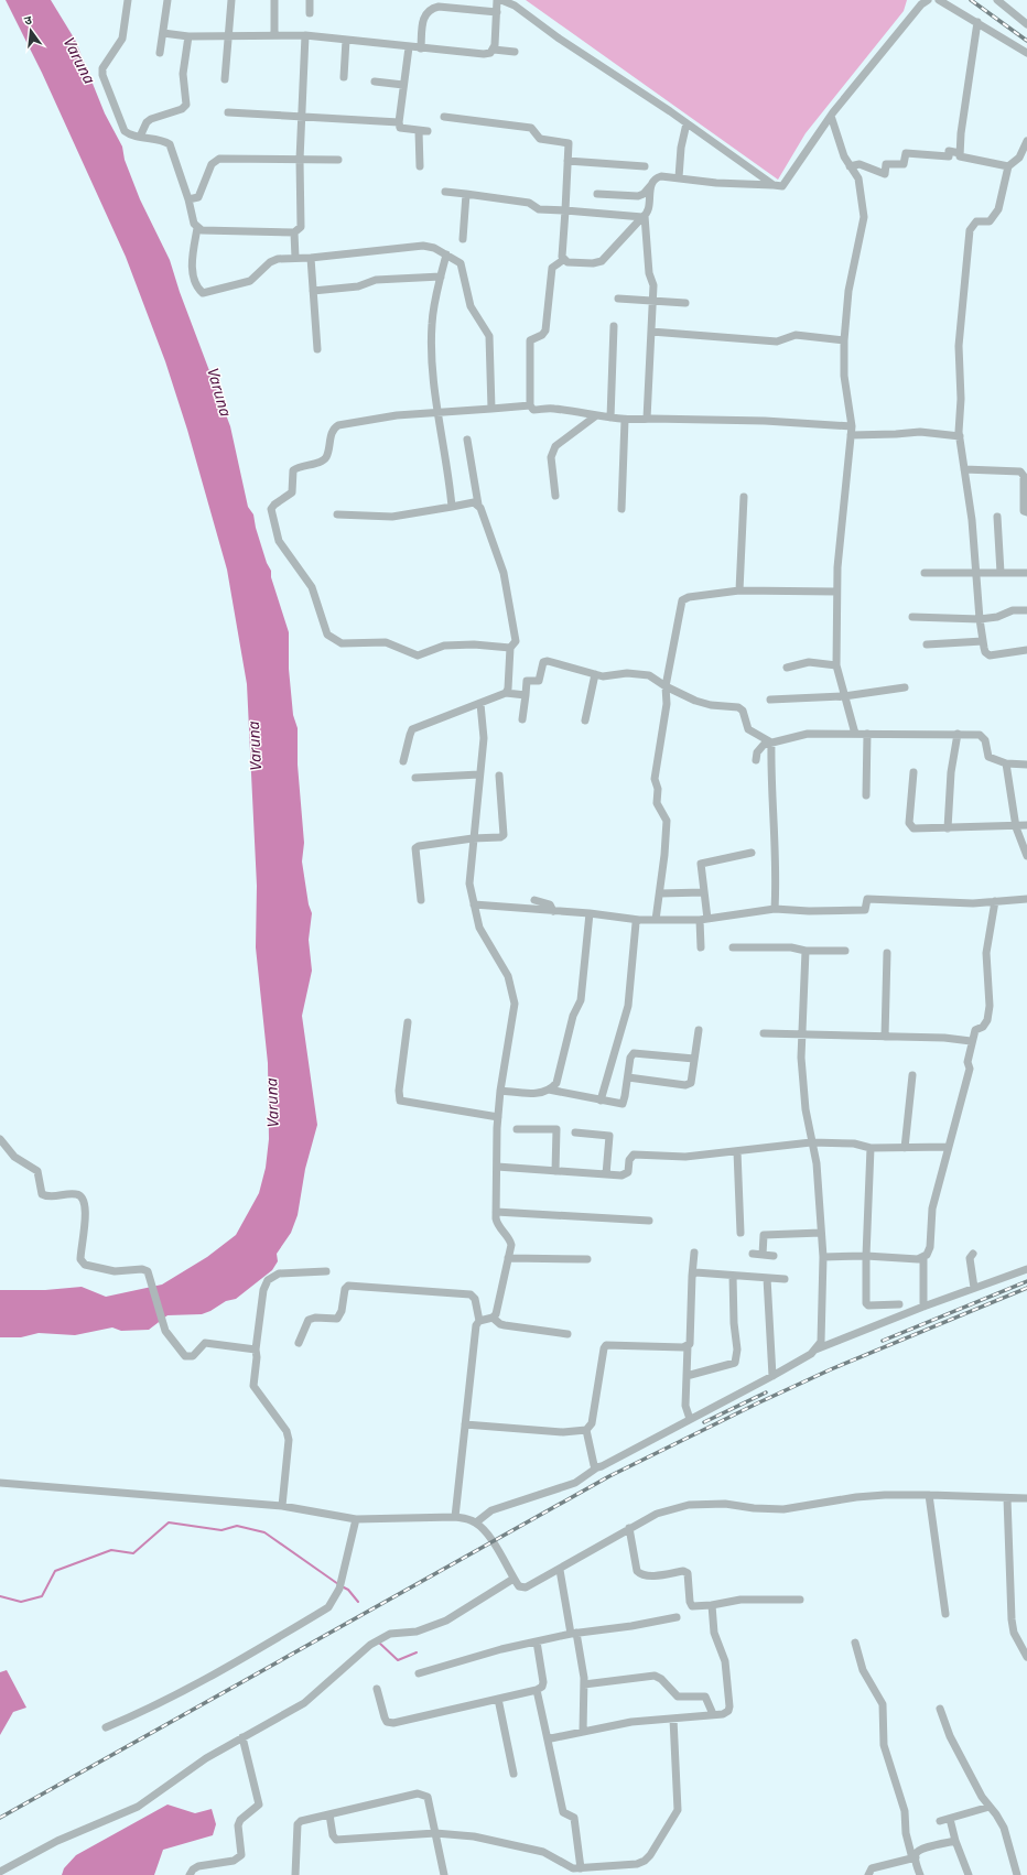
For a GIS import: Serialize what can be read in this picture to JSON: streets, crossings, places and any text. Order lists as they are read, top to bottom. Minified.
{"water":["Varuna"],"north":"top"}
